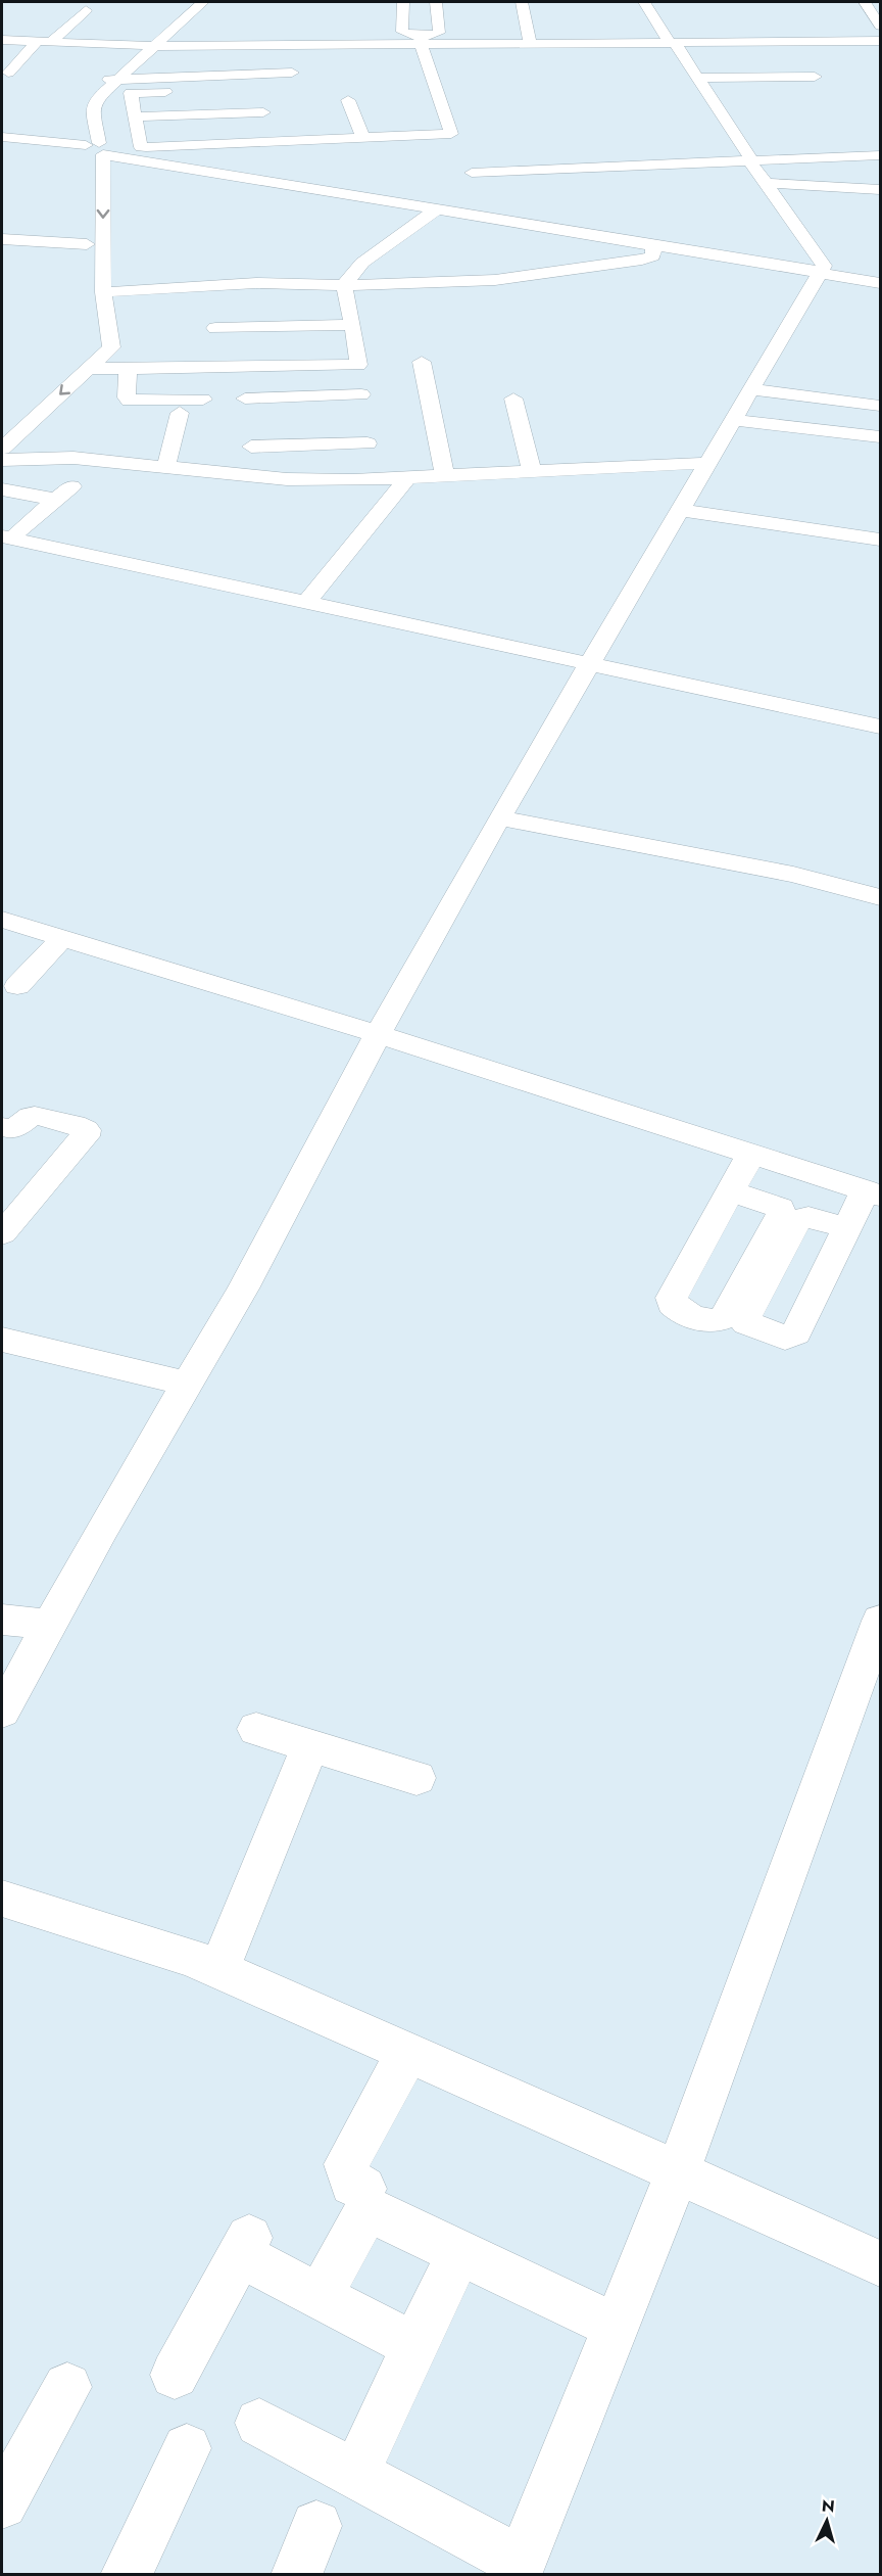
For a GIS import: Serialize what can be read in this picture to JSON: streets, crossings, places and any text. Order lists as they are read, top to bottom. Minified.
{"north":"top"}
